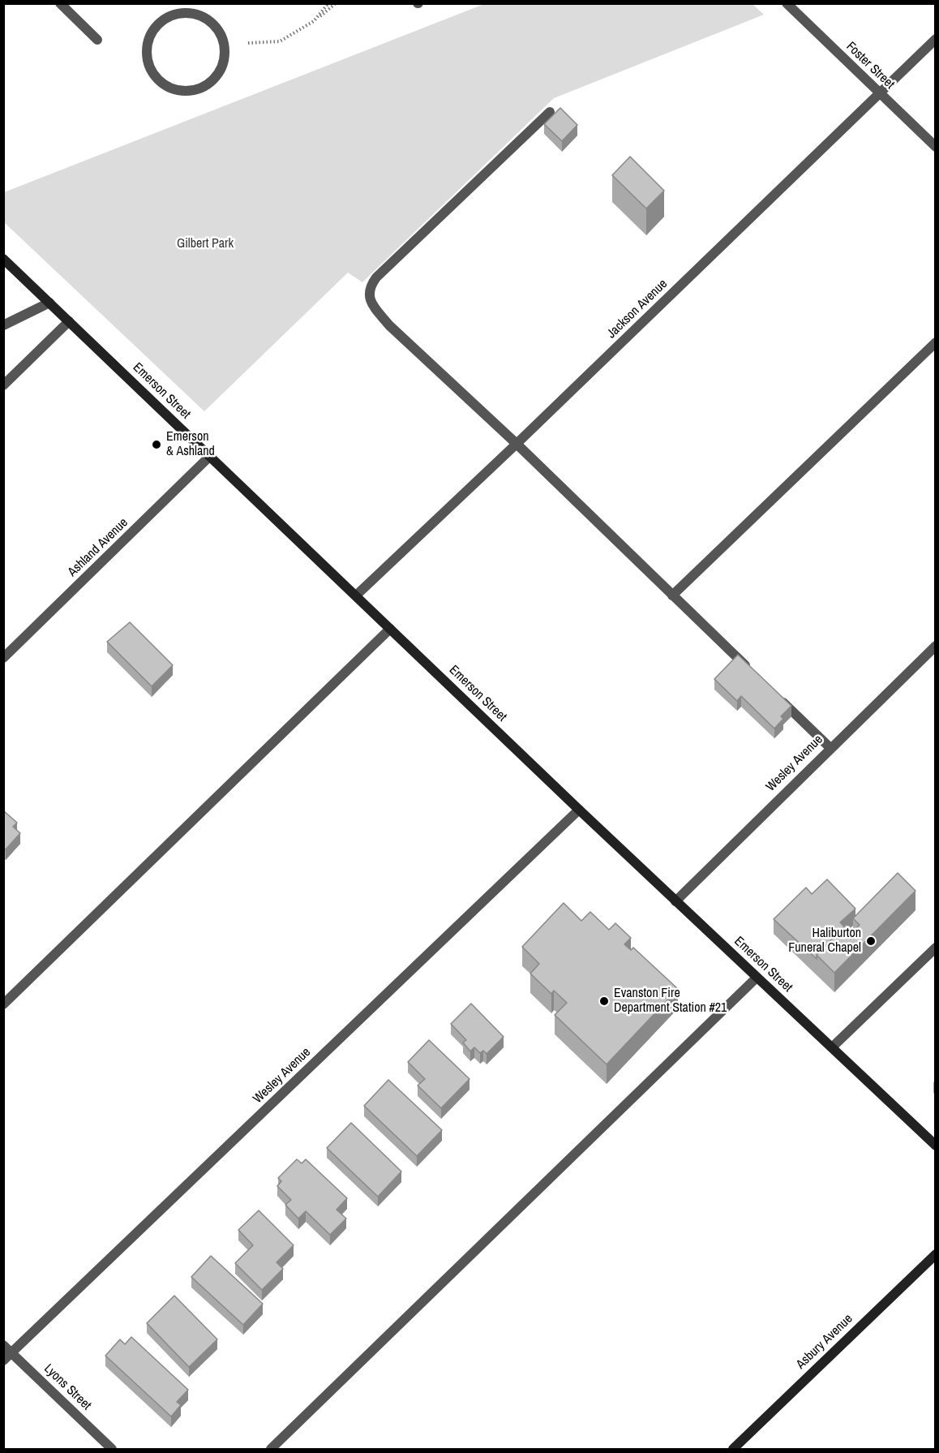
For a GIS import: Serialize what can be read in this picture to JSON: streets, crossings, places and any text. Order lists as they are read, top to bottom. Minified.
{"streets":{"main road":["Emerson Street","Asbury Avenue"],"street":["Foster Street","Jackson Avenue","Ashland Avenue","Wesley Avenue","Lyons Street"]},"crossings":[["Foster Street","Jackson Avenue"],["Jackson Avenue","Emerson Street"],["Emerson Street","Ashland Avenue"],["Emerson Street","Wesley Avenue"],["Wesley Avenue","Lyons Street"]],"parks":["Gilbert Park"],"places":["Emerson & Ashland","Haliburton Funeral Chapel","Evanston Fire Department Station #21"]}
